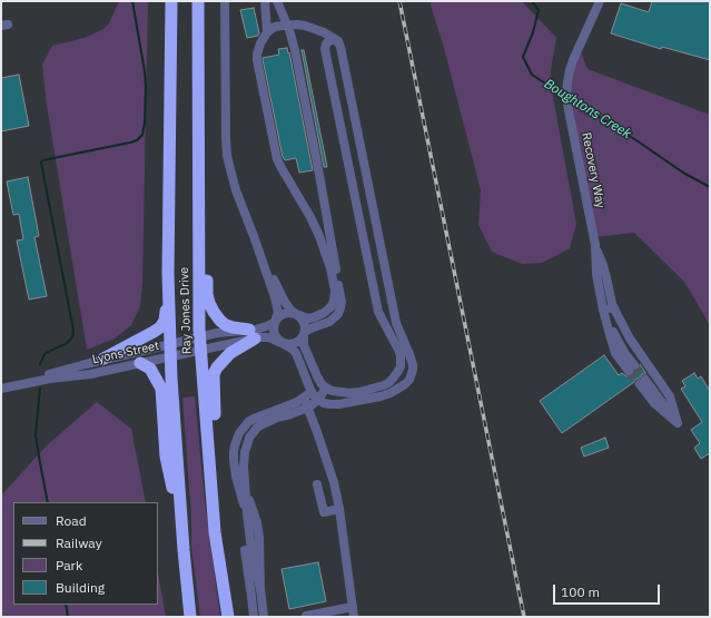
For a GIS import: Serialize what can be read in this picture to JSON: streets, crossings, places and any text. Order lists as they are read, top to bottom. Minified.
{"streets":{"highway":["Ray Jones Drive"],"street":["Recovery Way","Lyons Street"]},"crossings":[["Ray Jones Drive","Lyons Street"]],"water":["Boughtons Creek"],"legend":["Road","Railway","Park","Building"],"scale_bar":"100 m"}
